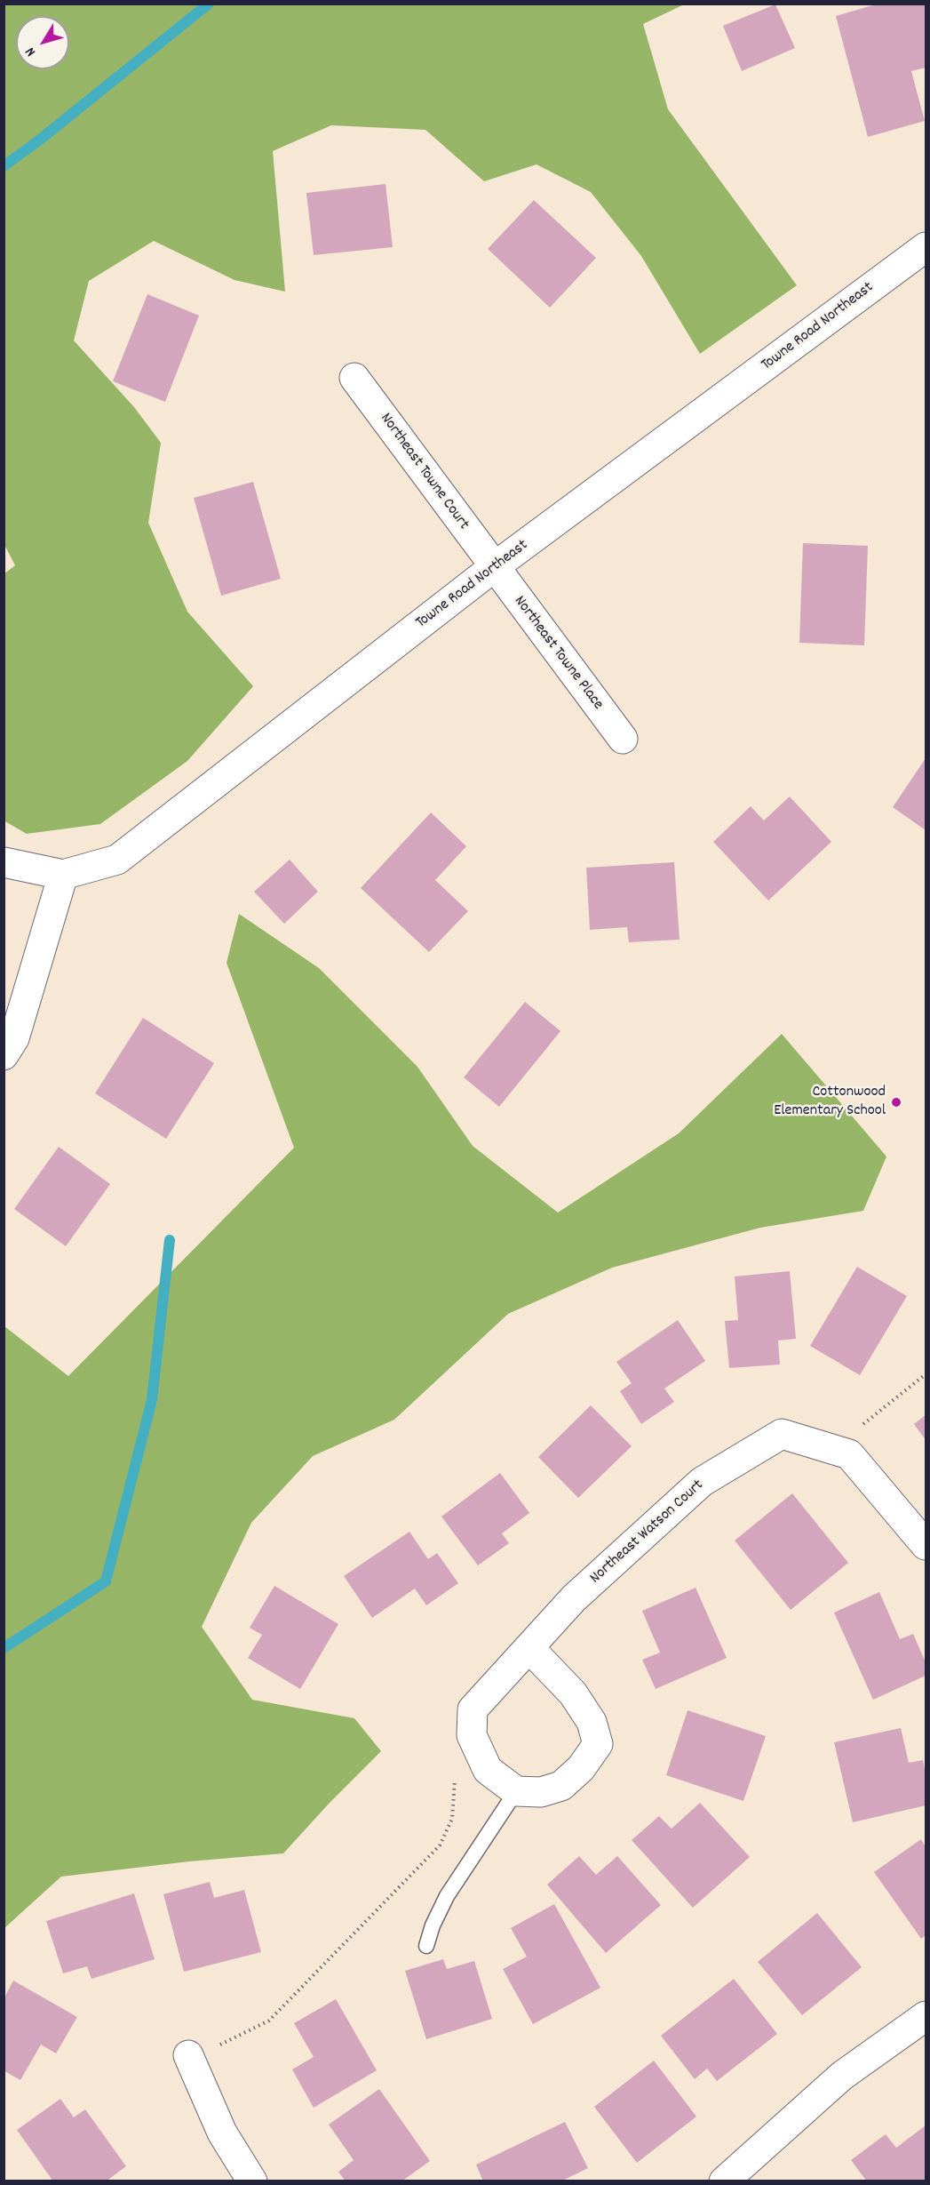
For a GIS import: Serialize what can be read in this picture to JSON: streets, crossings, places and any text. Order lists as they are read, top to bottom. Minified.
{"streets":{"street":["Towne Road Northeast","Northeast Towne Court","Northeast Towne Place","Northeast Watson Court"]},"crossings":[["Towne Road Northeast","Northeast Towne Court"],["Towne Road Northeast","Northeast Towne Place"],["Northeast Towne Court","Northeast Towne Place"]],"places":["Cottonwood Elementary School"],"north":"bottom left"}
